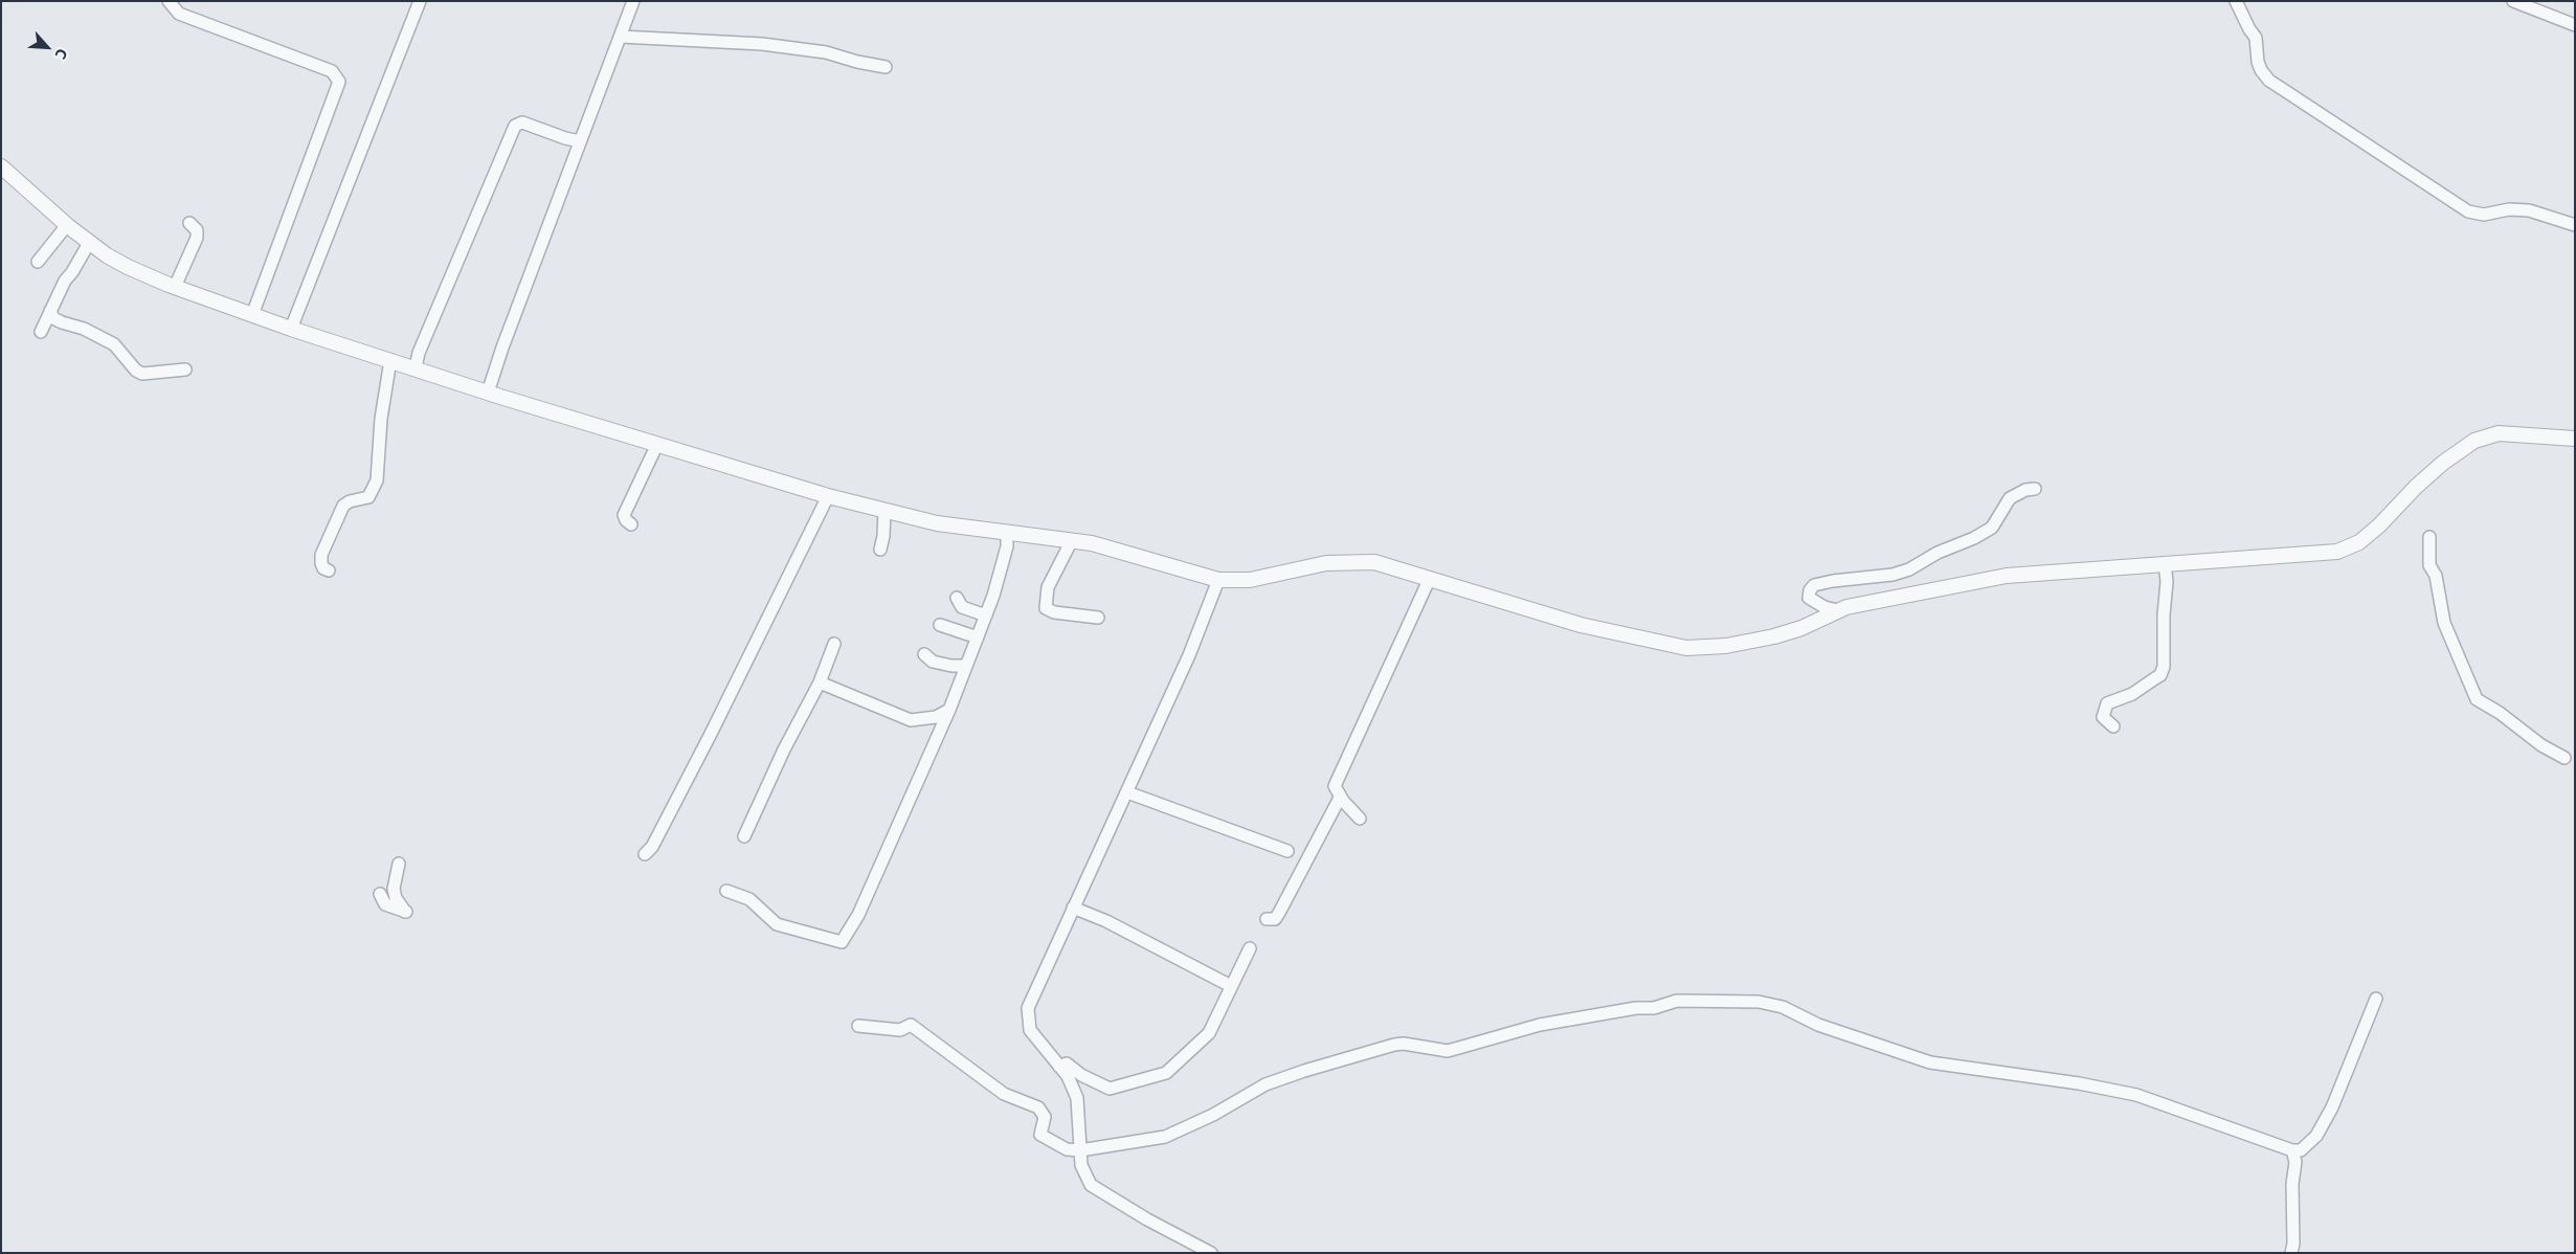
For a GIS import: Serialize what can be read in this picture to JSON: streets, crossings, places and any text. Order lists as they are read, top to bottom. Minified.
{"north":"bottom right"}
